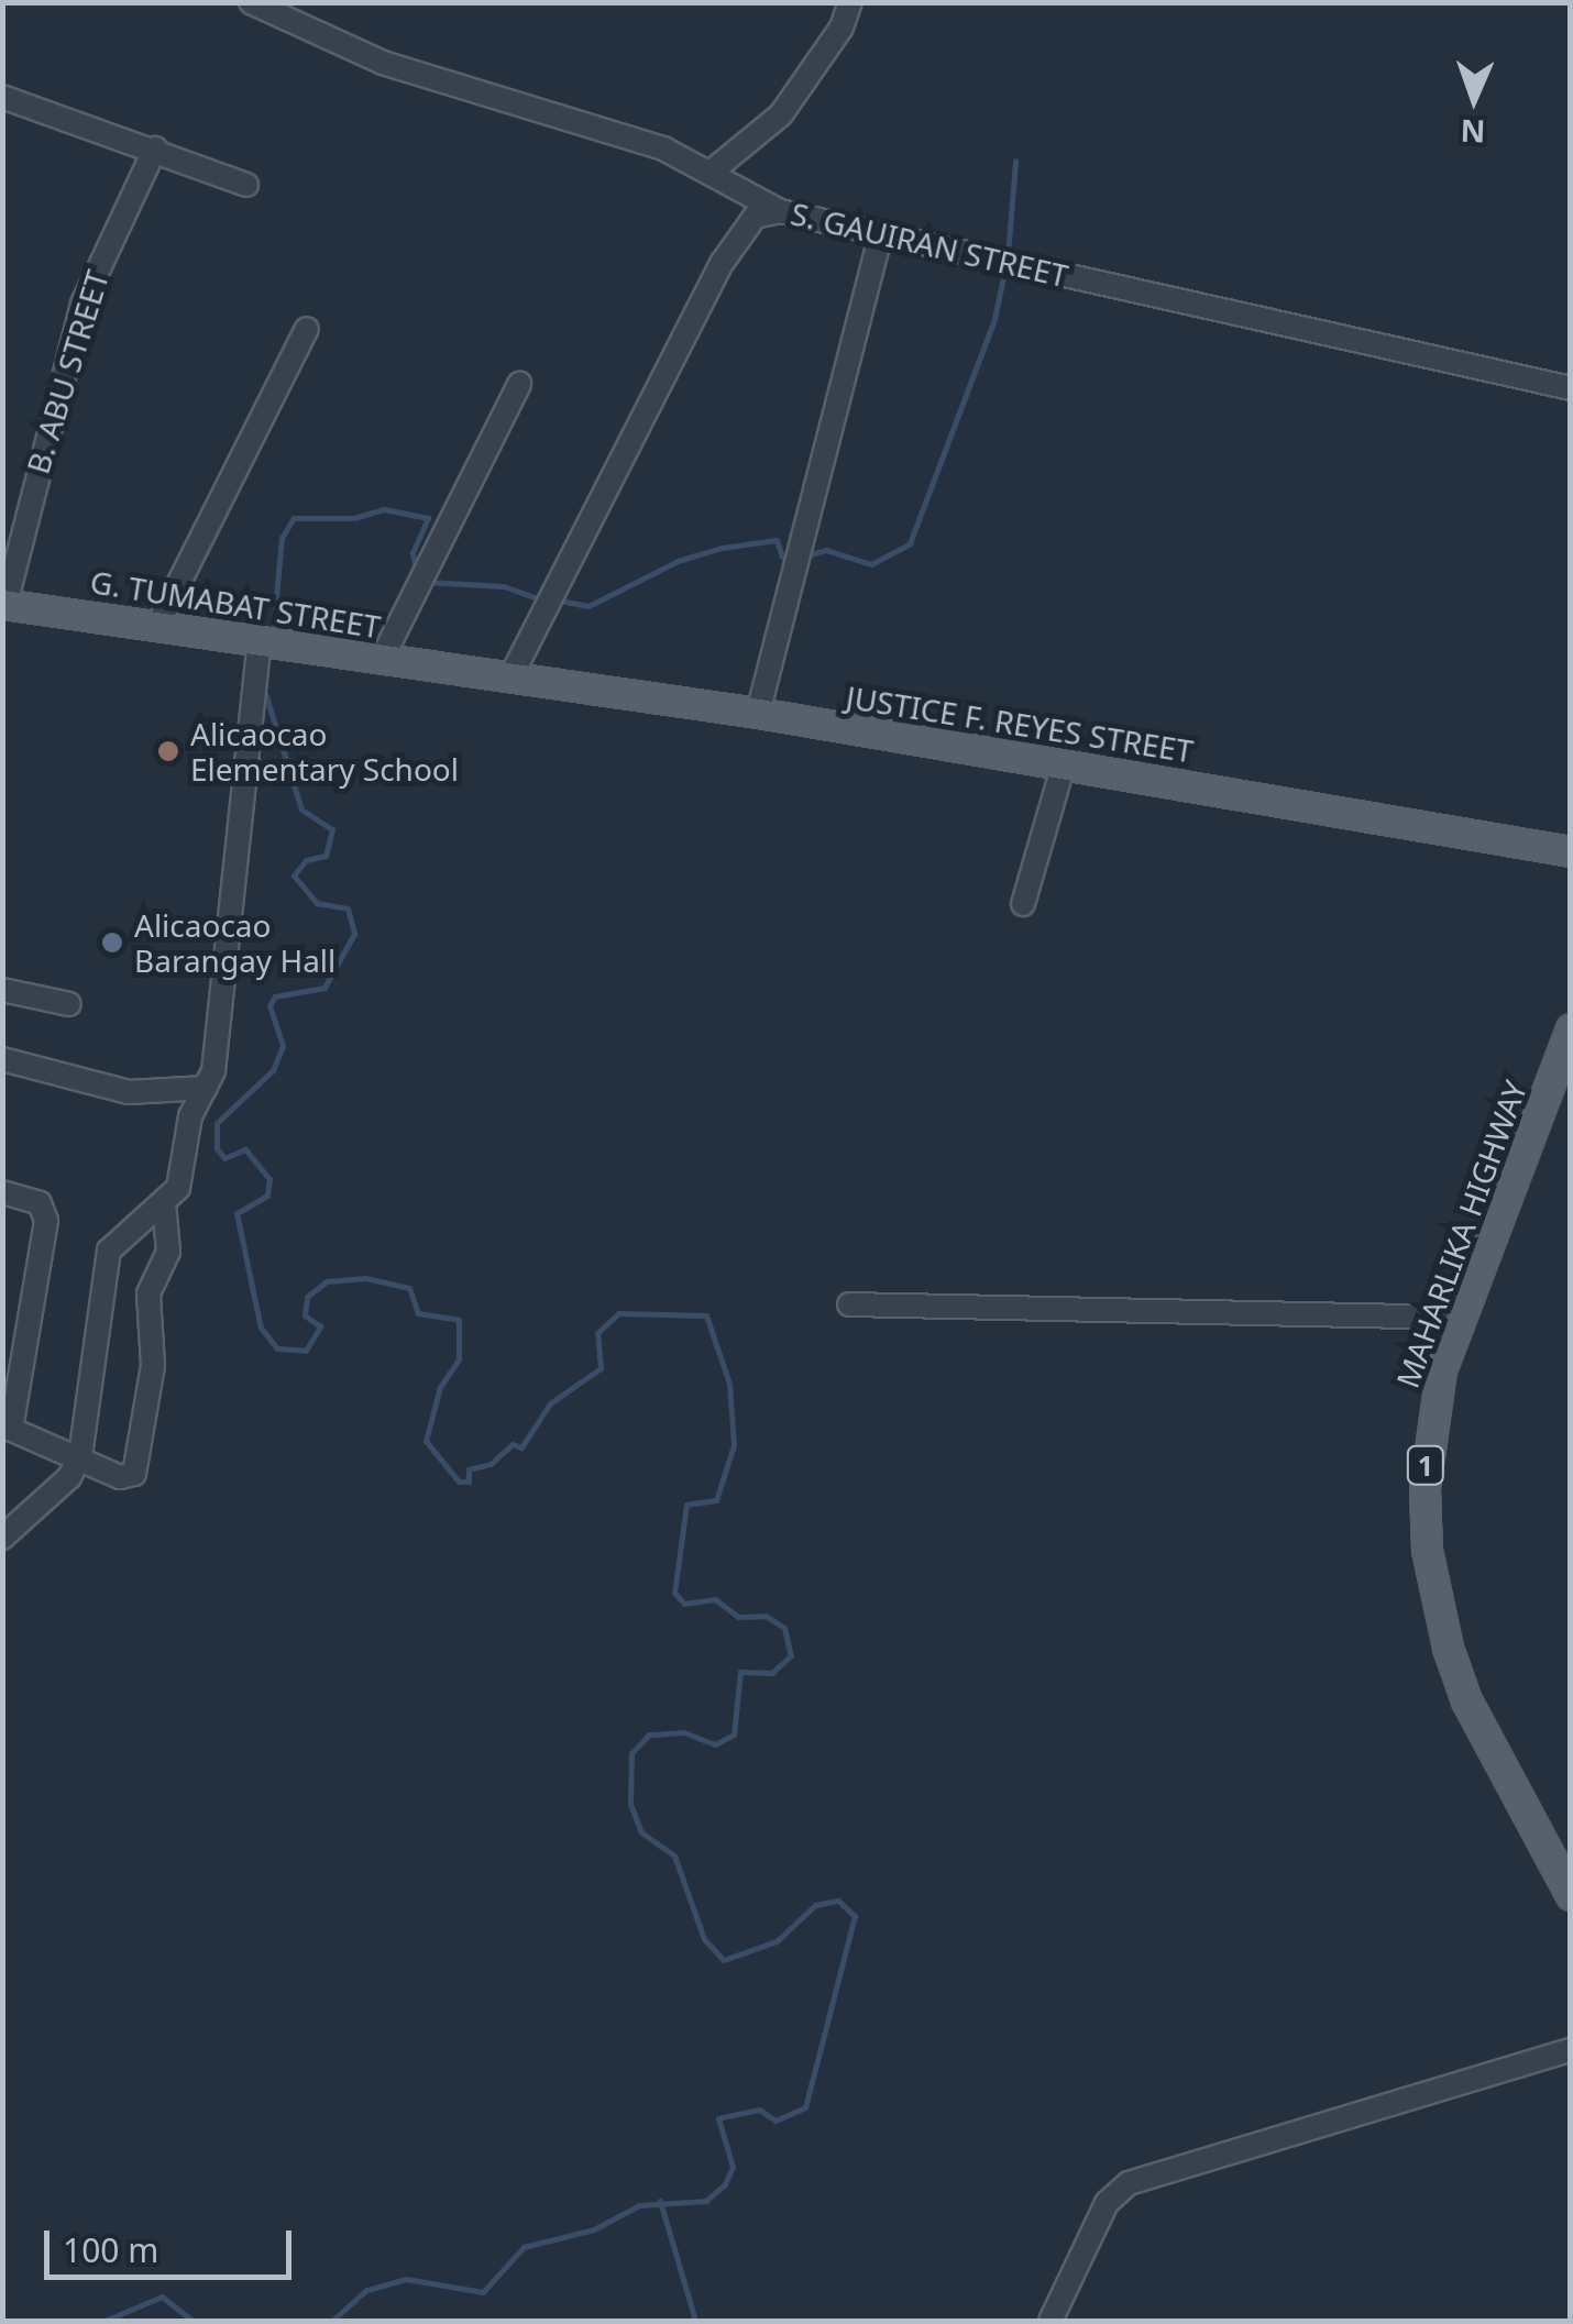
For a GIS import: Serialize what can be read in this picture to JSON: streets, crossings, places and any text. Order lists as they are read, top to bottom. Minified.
{"streets":{"main road":["G. TUMABAT STREET","JUSTICE F. REYES STREET","MAHARLIKA HIGHWAY","1"],"street":["S. GAUIRAN STREET","B. ABU STREET"]},"crossings":[["B. ABU STREET","G. TUMABAT STREET"],["G. TUMABAT STREET","JUSTICE F. REYES STREET"]],"places":["Alicaocao Elementary School","Alicaocao Barangay Hall"],"scale_bar":"100 m","north":"bottom"}
